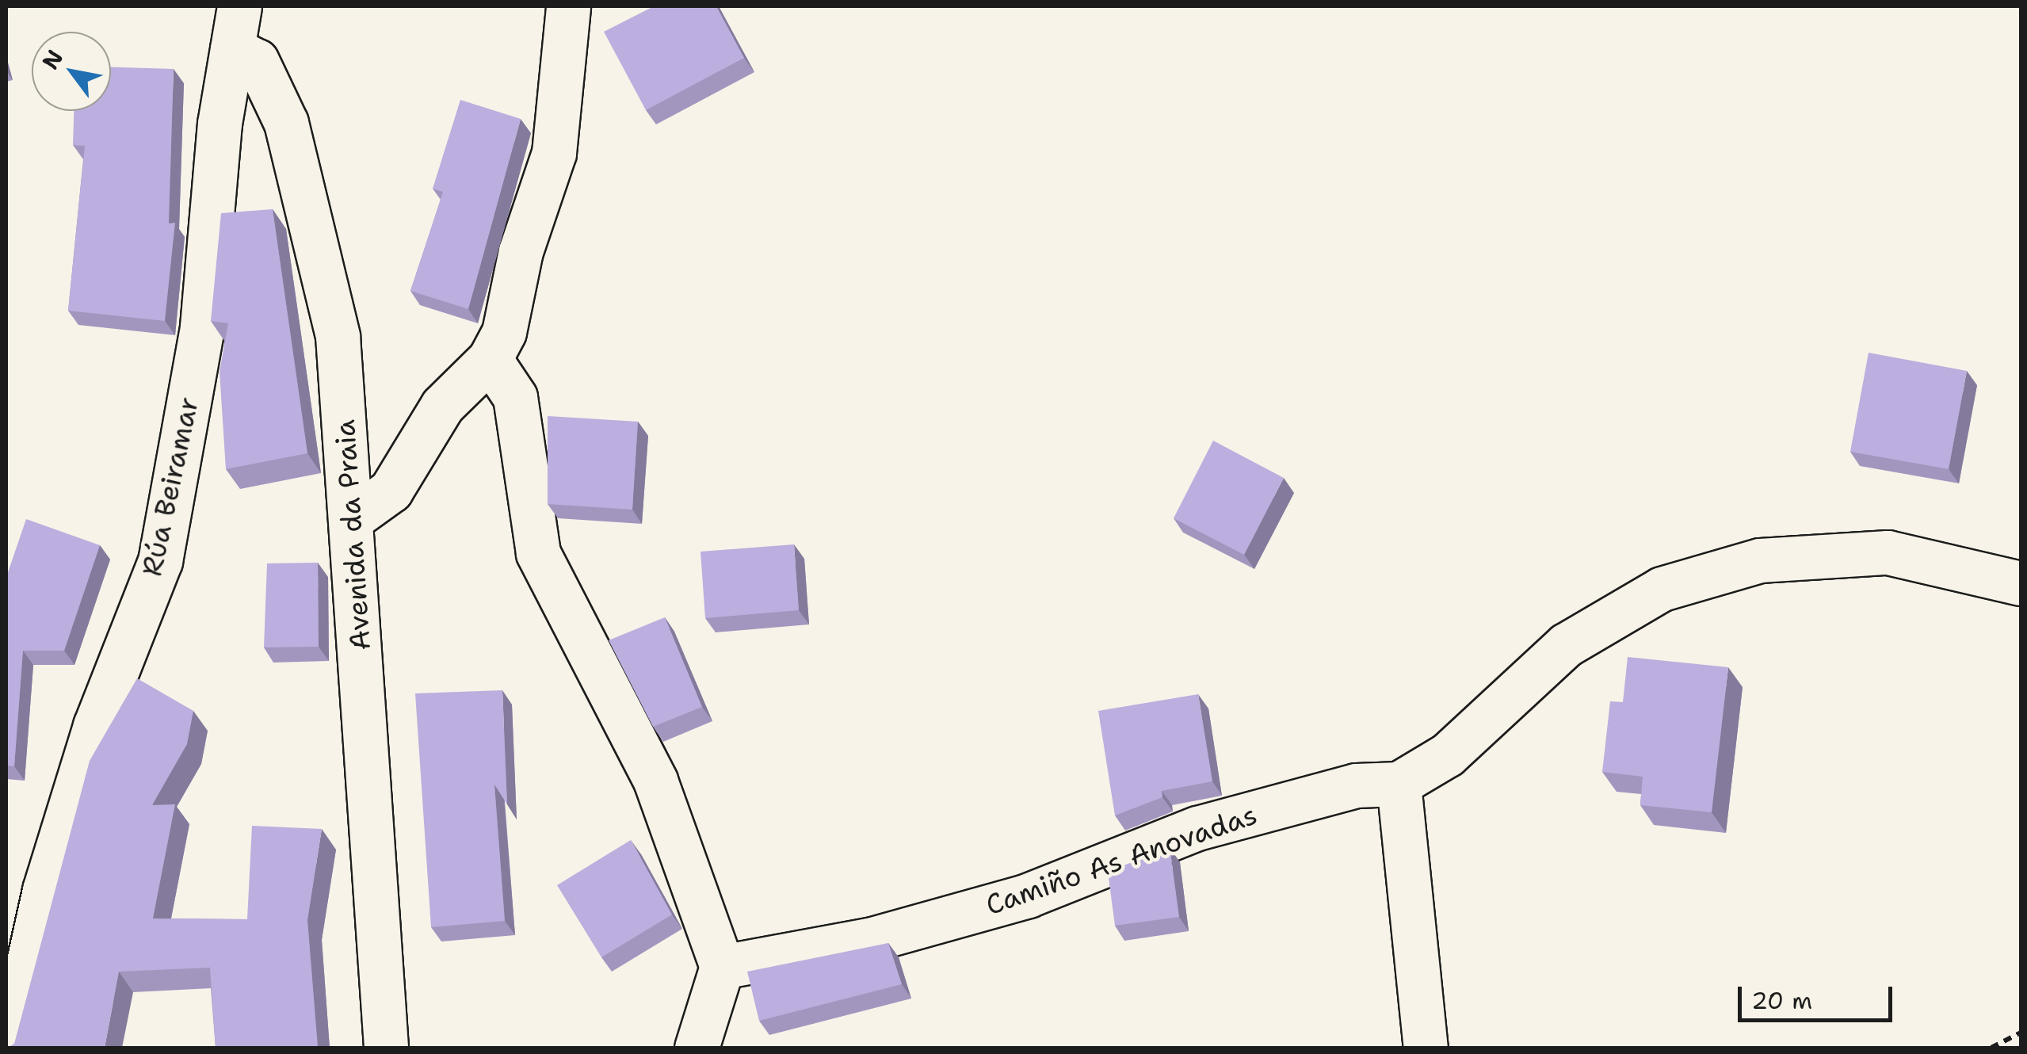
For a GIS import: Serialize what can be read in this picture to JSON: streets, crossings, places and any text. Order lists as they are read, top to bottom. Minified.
{"streets":{"street":["Rúa Beiramar","Avenida da Praia","Camiño As Anovadas"]},"crossings":[["Rúa Beiramar","Avenida da Praia"]],"scale_bar":"20 m","north":"top left"}
